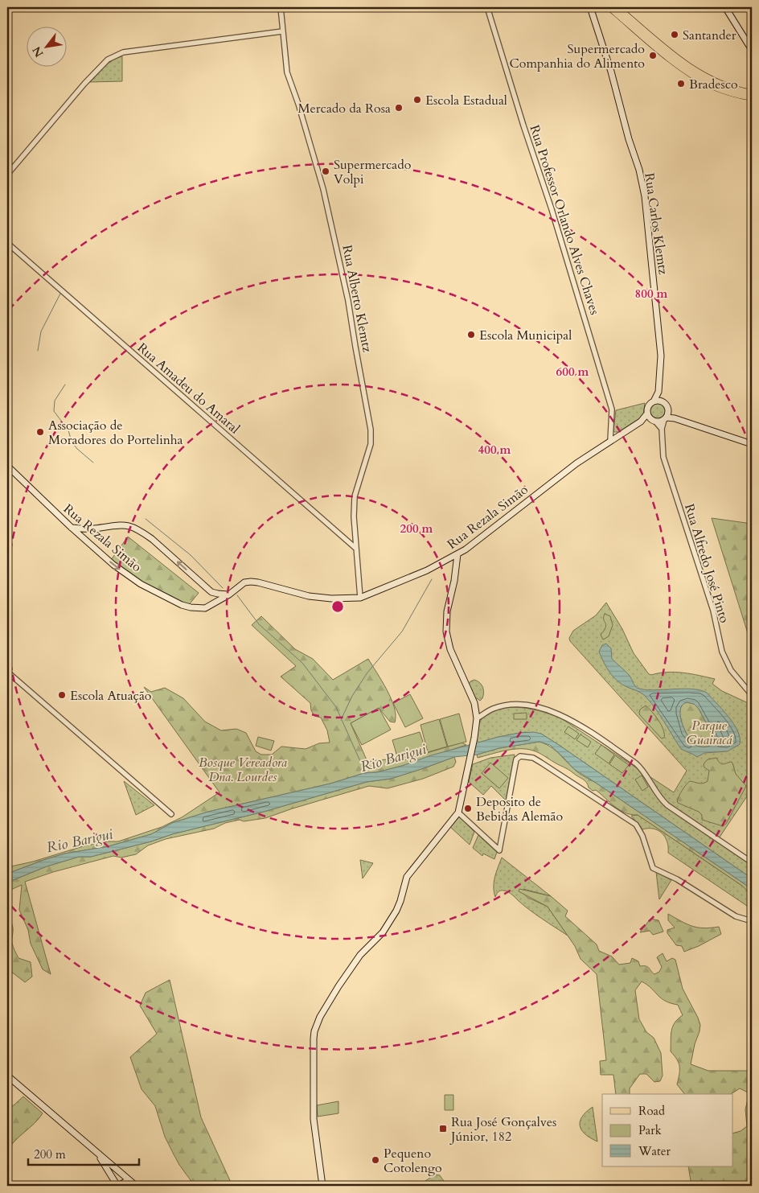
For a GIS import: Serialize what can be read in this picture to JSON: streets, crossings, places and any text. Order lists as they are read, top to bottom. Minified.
{"streets":{"main road":["Rua Carlos Klemtz","Rua Rezala Simão"],"street":["Rua Professor Orlando Alves Chaves","Rua Alberto Klemtz","Rua Amadeu do Amaral","Rua Alfredo José Pinto"]},"crossings":[["Rua Professor Orlando Alves Chaves","Rua Rezala Simão"],["Rua Carlos Klemtz","Rua Rezala Simão"],["Rua Carlos Klemtz","Rua Alfredo José Pinto"],["Rua Alberto Klemtz","Rua Amadeu do Amaral"],["Rua Alberto Klemtz","Rua Rezala Simão"],["Rua Rezala Simão","Rua Alfredo José Pinto"]],"water":["Rio Barigui"],"parks":["Parque Guairacá","Bosque Vereadora Dna. Lourdes"],"places":{"other":["Santander","Supermercado Companhia do Alimento","Bradesco","Escola Estadual","Mercado da Rosa","Supermercado Volpi","Escola Municipal","Associação de Moradores do Portelinha","Escola Atuação","Deposito de Bebidas Alemão","Pequeno Cotolengo"],"transit":["Rua José Gonçalves Júnior, 182"]},"legend":["Road","Park","Water"],"scale_bar":"200 m","north":"bottom left","rings":["800 m","600 m","400 m","200 m"]}
